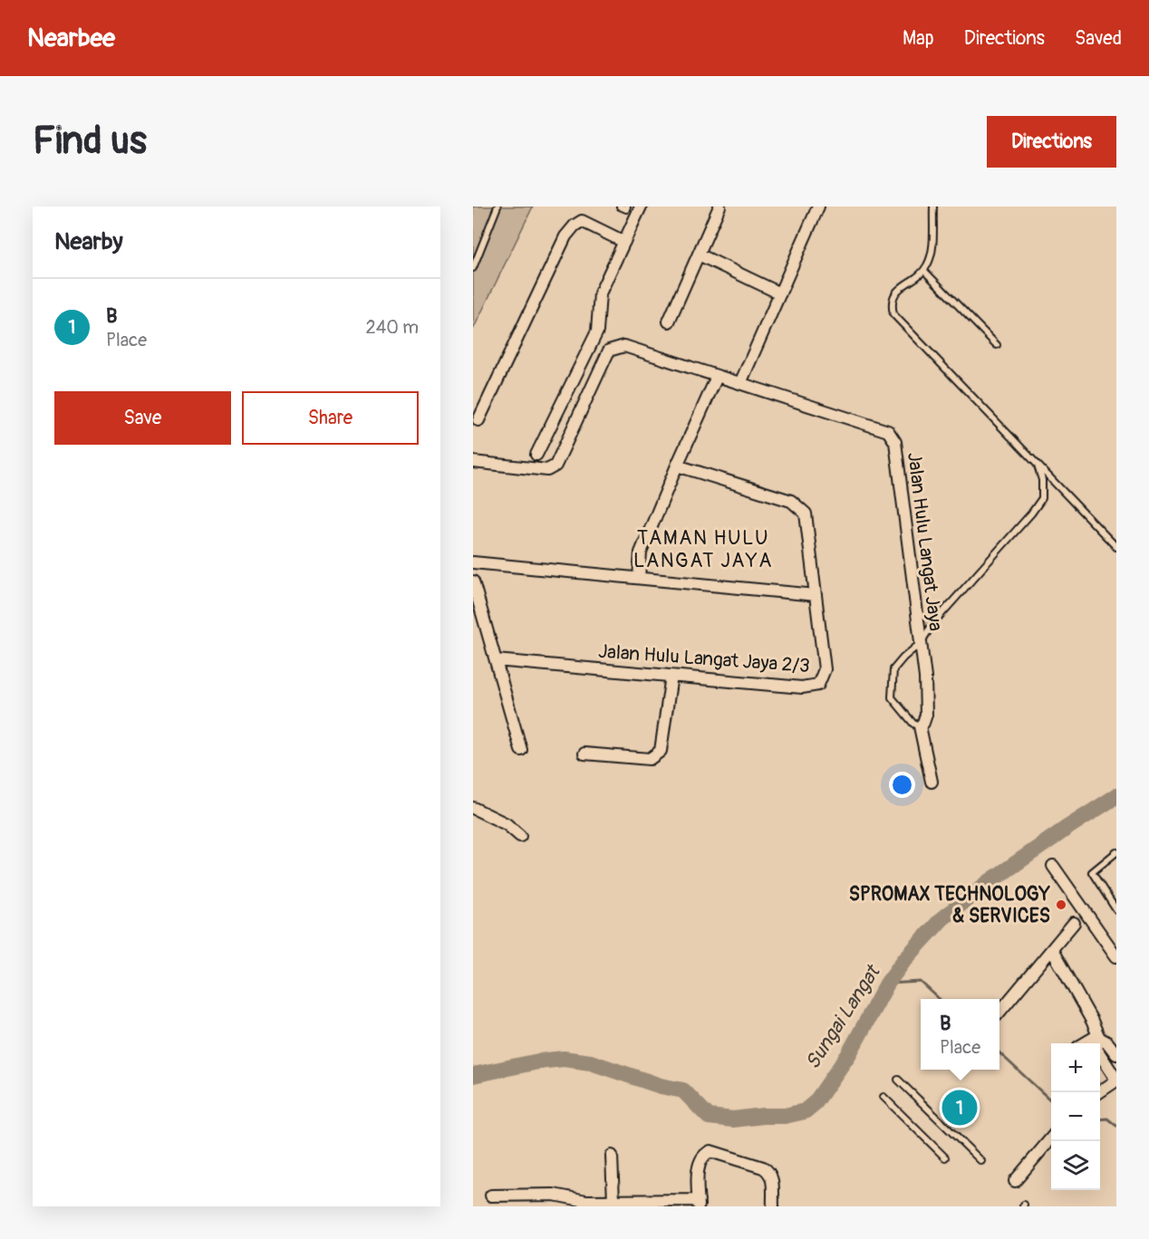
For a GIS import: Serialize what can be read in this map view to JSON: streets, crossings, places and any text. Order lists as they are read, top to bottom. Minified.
{"streets":{"street":["Jalan Hulu Langat Jaya","Jalan Hulu Langat Jaya 2/3"]},"districts":["TAMAN HULU LANGAT JAYA"],"water":["Sungai Langat"],"places":["SPROMAX TECHNOLOGY & SERVICES"],"page":{"header":"Nearbee","nav":["Map","Directions","Saved"],"buttons":["Directions",["Save","Share"]],"title":"Find us","heading":"Nearby","list":[{"mark":"1","name":"B","note":"Place","value":"240 m"}],"popup":["B","Place"],"map_buttons":["+","−"],"pins":"1"}}
